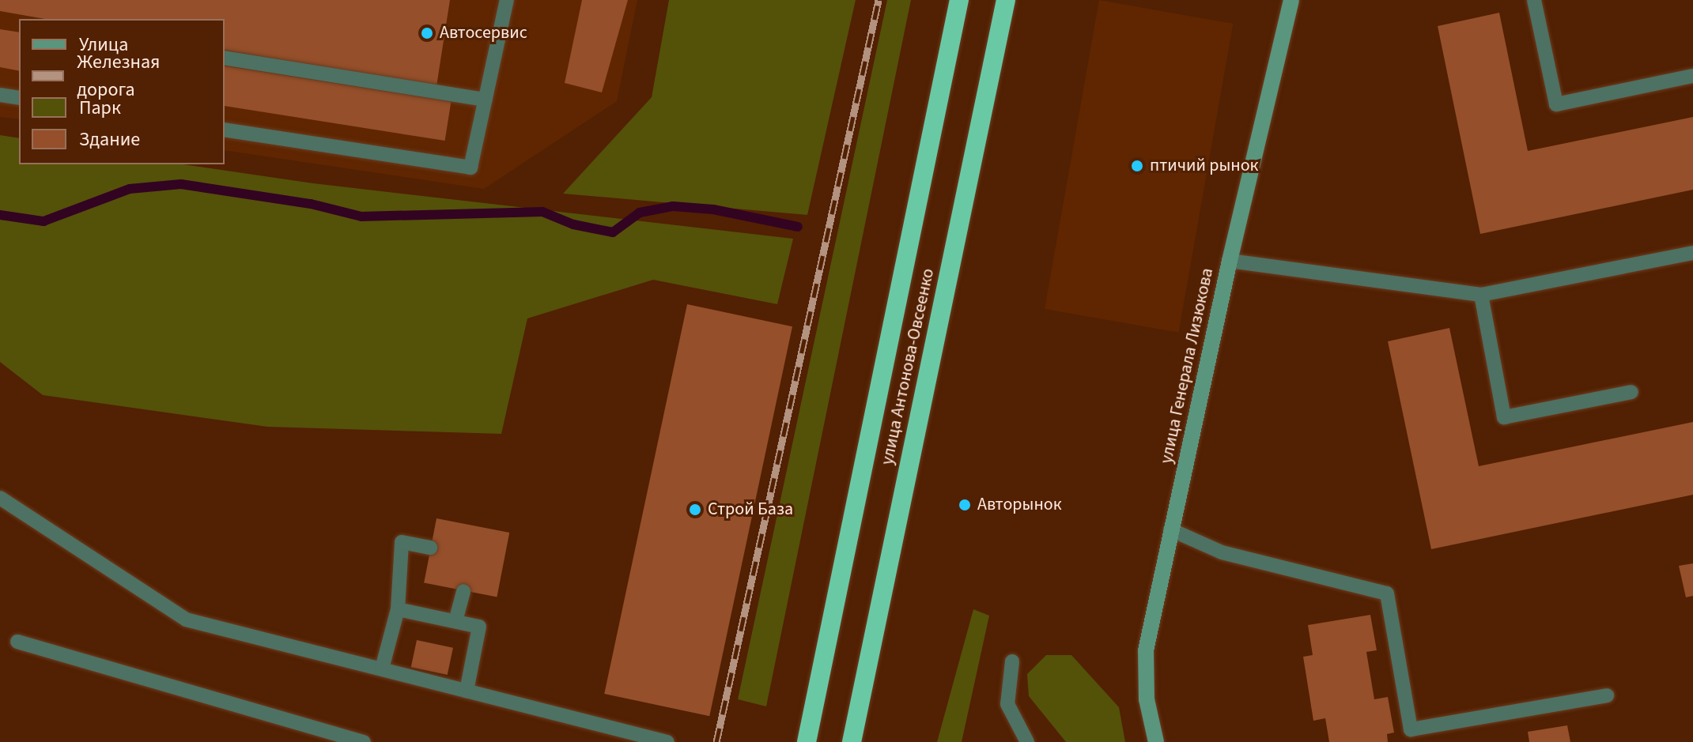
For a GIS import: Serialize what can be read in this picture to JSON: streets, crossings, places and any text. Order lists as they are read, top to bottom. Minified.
{"streets":{"highway":["улица Антонова-Овсеенко"],"street":["улица Генерала Лизюкова"]},"places":["Автосервис","птичий рынок","Авторынок","Строй База"],"legend":["Улица","Железная дорога","Парк","Здание"]}
